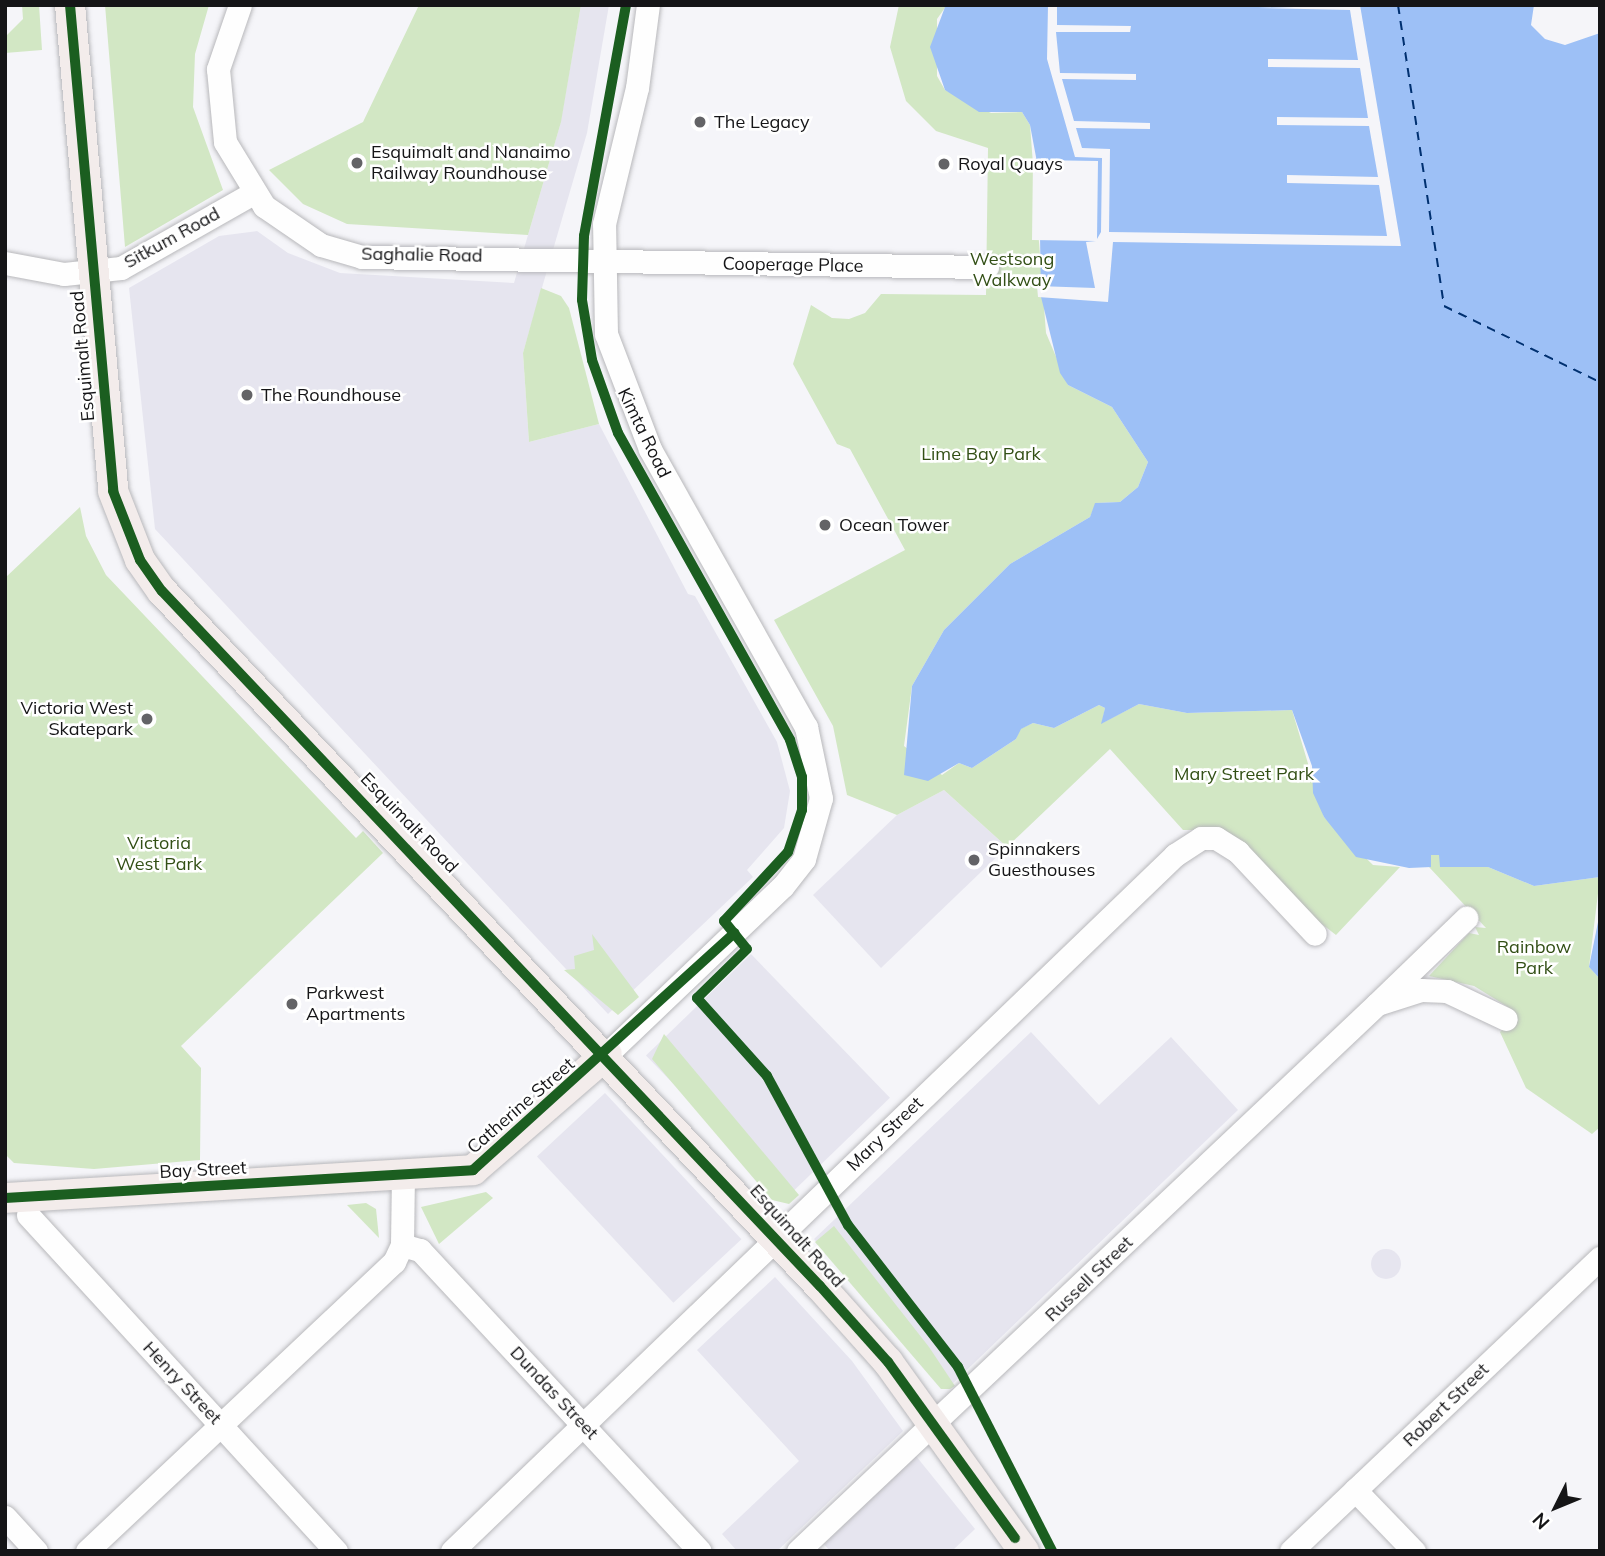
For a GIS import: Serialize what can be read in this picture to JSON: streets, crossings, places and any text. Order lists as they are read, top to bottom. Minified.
{"streets":{"main road":["Esquimalt Road","Catherine Street","Bay Street"],"street":["Sitkum Road","Saghalie Road","Cooperage Place","Kimta Road","Mary Street","Russell Street","Henry Street","Dundas Street","Robert Street"]},"crossings":[["Sitkum Road","Saghalie Road"],["Sitkum Road","Esquimalt Road"],["Saghalie Road","Cooperage Place"],["Saghalie Road","Kimta Road"],["Cooperage Place","Kimta Road"],["Esquimalt Road","Catherine Street"],["Esquimalt Road","Mary Street"],["Esquimalt Road","Russell Street"],["Kimta Road","Catherine Street"],["Catherine Street","Bay Street"],["Mary Street","Dundas Street"],["Bay Street","Henry Street"]],"parks":["Westsong Walkway","Lime Bay Park","Mary Street Park","Victoria West Park","Rainbow Park"],"places":["The Legacy","Esquimalt and Nanaimo Railway Roundhouse","Royal Quays","The Roundhouse","Ocean Tower","Victoria West Skatepark","Spinnakers Guesthouses","Parkwest Apartments"],"north":"bottom left"}
